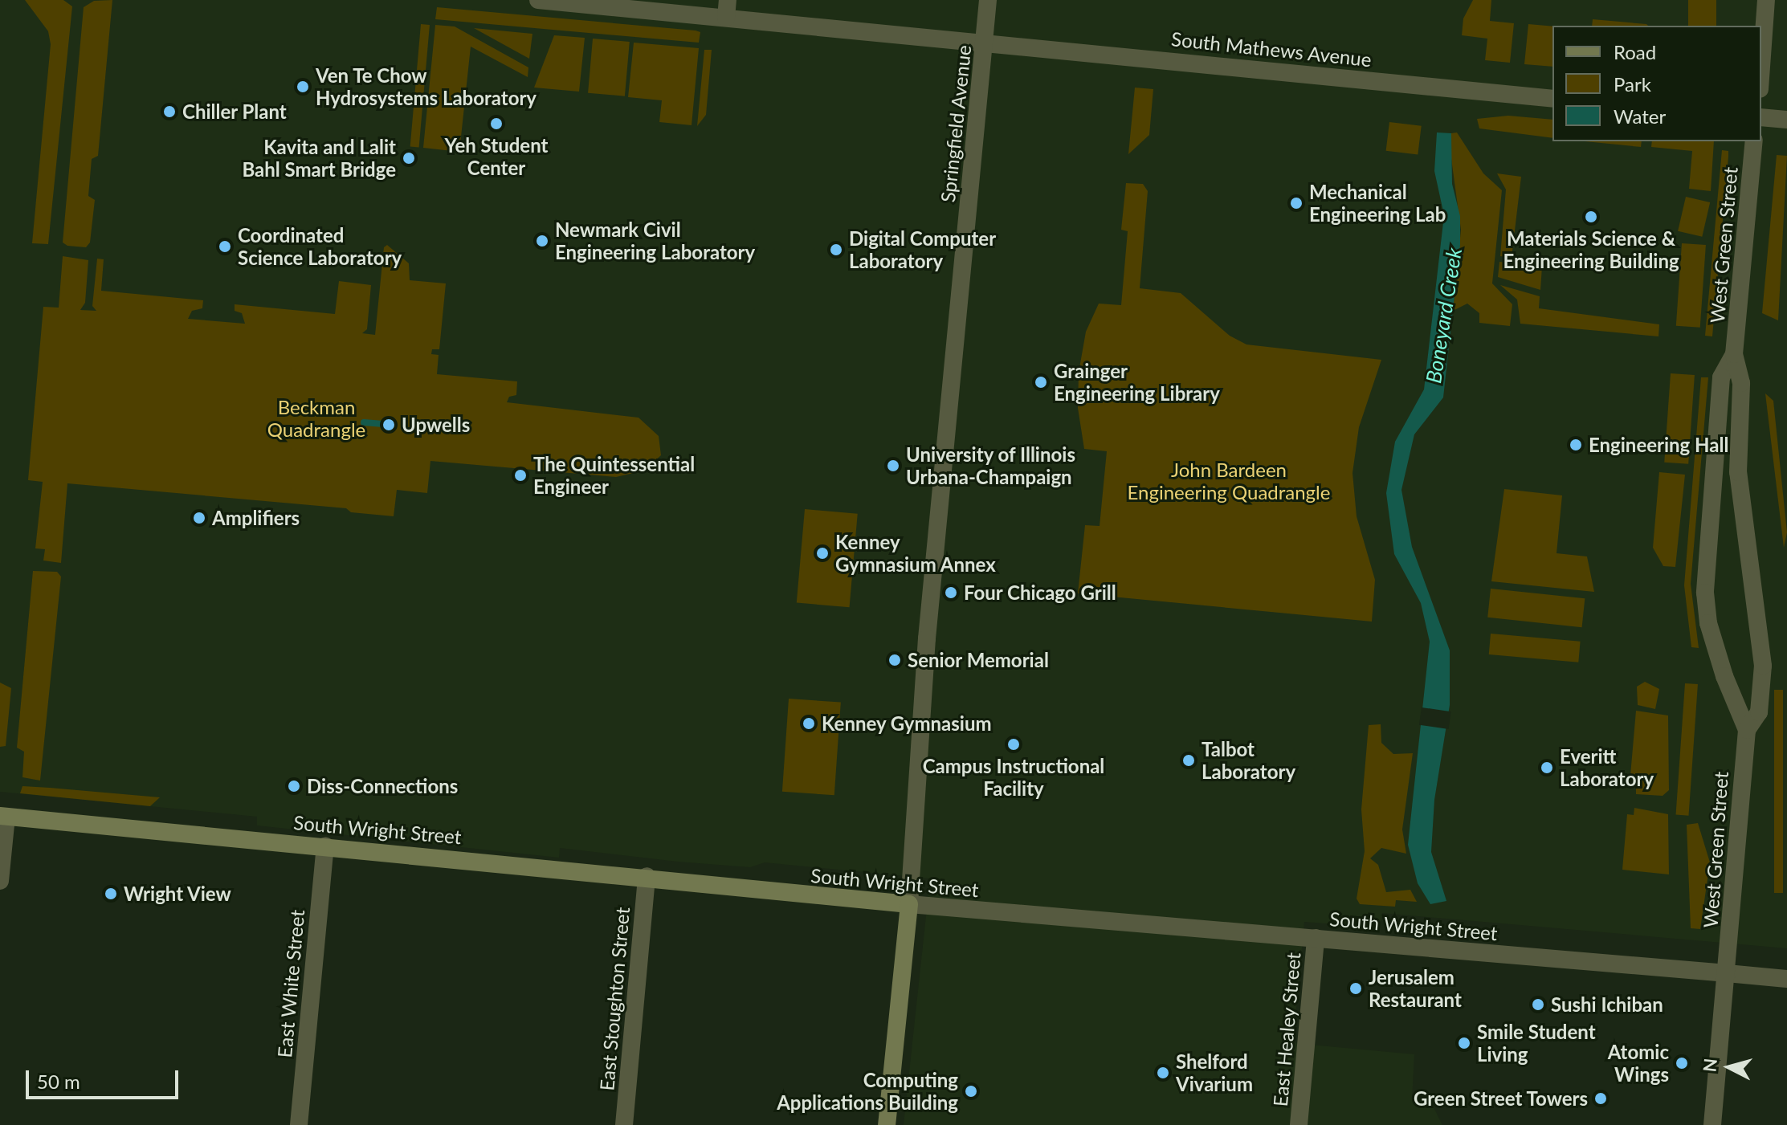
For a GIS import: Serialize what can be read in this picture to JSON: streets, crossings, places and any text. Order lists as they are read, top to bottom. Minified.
{"streets":{"main road":["South Wright Street"],"street":["South Mathews Avenue","Springfield Avenue","West Green Street","East White Street","East Stoughton Street","East Healey Street"]},"crossings":[["South Mathews Avenue","Springfield Avenue"],["Springfield Avenue","South Wright Street"],["West Green Street","South Wright Street"],["South Wright Street","East White Street"],["South Wright Street","East Stoughton Street"],["South Wright Street","East Healey Street"]],"water":["Boneyard Creek"],"parks":["Beckman Quadrangle","John Bardeen Engineering Quadrangle"],"places":["Ven Te Chow Hydrosystems Laboratory","Chiller Plant","Yeh Student Center","Kavita and Lalit Bahl Smart Bridge","Mechanical Engineering Lab","Materials Science & Engineering Building","Newmark Civil Engineering Laboratory","Coordinated Science Laboratory","Digital Computer Laboratory","Grainger Engineering Library","Upwells","Engineering Hall","University of Illinois Urbana-Champaign","The Quintessential Engineer","Amplifiers","Kenney Gymnasium Annex","Four Chicago Grill","Senior Memorial","Kenney Gymnasium","Campus Instructional Facility","Talbot Laboratory","Everitt Laboratory","Diss-Connections","Wright View","Jerusalem Restaurant","Sushi Ichiban","Smile Student Living","Atomic Wings","Shelford Vivarium","Computing Applications Building","Green Street Towers"],"legend":["Road","Park","Water"],"scale_bar":"50 m","north":"left"}
